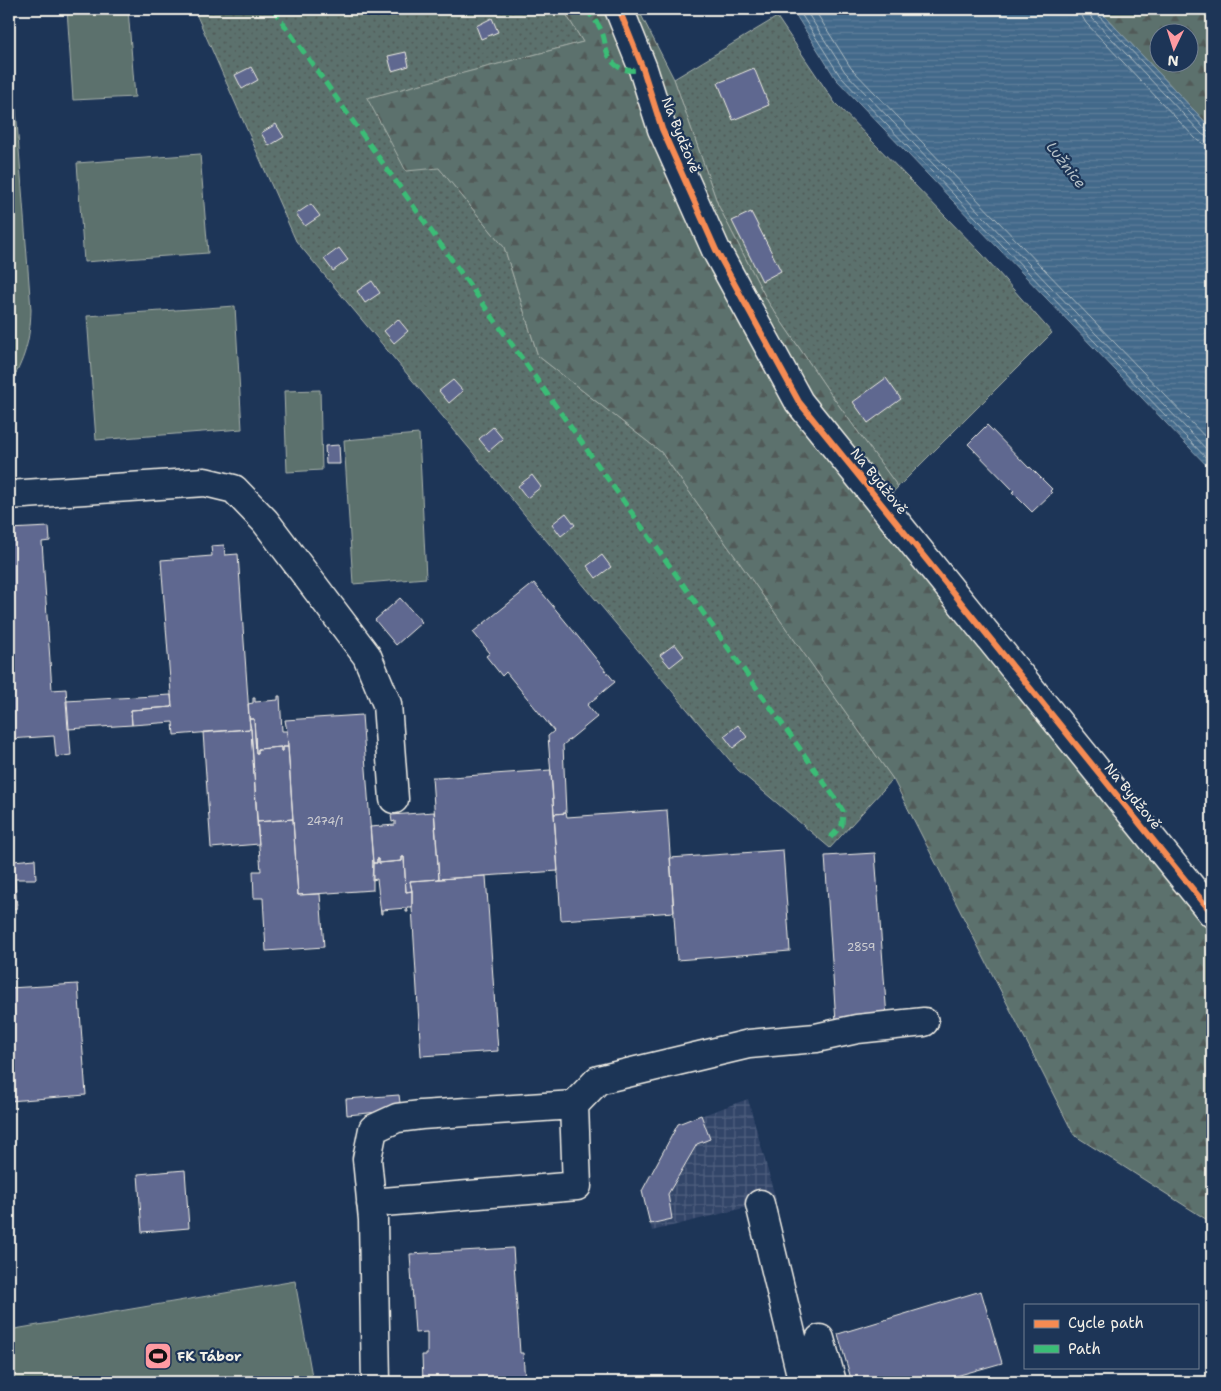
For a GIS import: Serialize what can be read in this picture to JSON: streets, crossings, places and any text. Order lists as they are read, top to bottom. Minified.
{"streets":{"street":["Na Bydžově"]},"water":["Lužnice"],"places":{"sports":["FK Tábor"]},"house_numbers":["2474/1","2859"],"legend":["Cycle path","Path"],"north":"bottom"}
